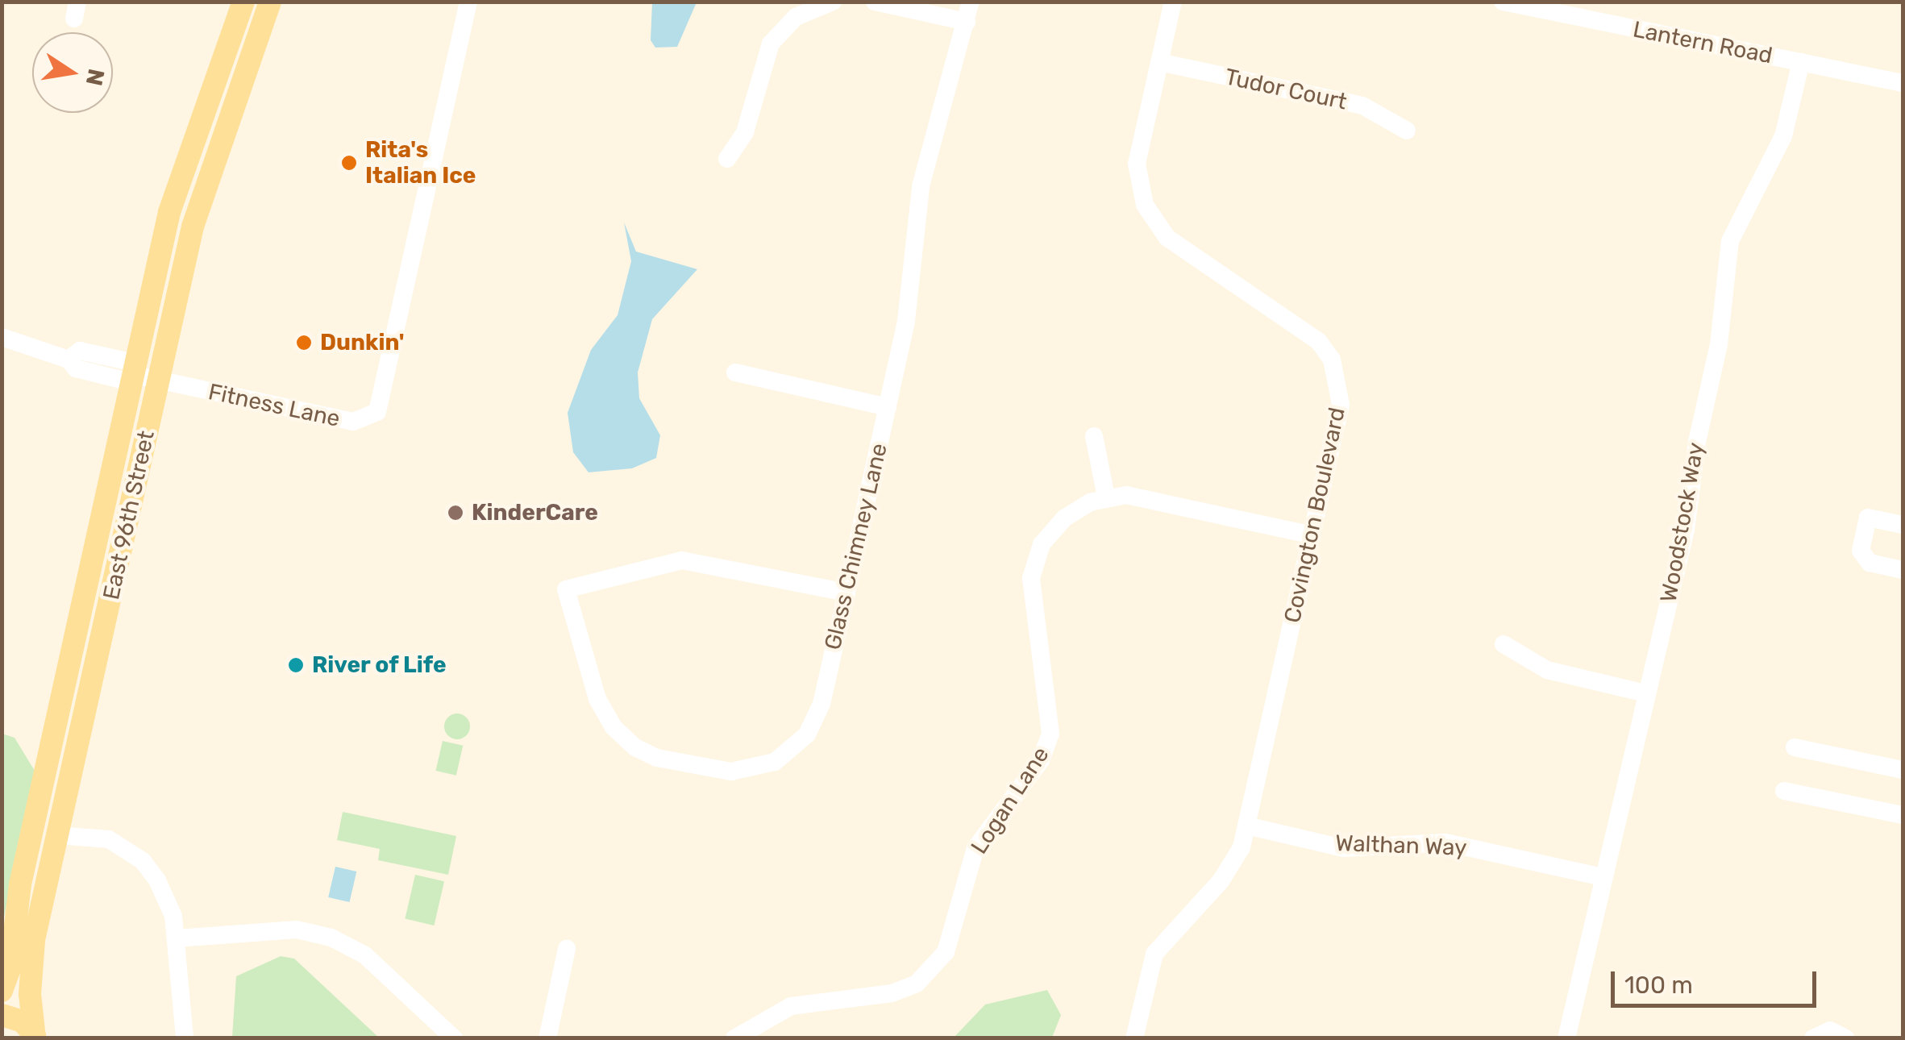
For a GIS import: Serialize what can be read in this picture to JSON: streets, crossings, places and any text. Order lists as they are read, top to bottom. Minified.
{"streets":{"main road":["East 96th Street"],"street":["Lantern Road","Tudor Court","Fitness Lane","Covington Boulevard","Woodstock Way","Glass Chimney Lane","Logan Lane","Walthan Way"]},"crossings":[["Lantern Road","Woodstock Way"],["Tudor Court","Covington Boulevard"],["Fitness Lane","East 96th Street"],["Covington Boulevard","Logan Lane"],["Covington Boulevard","Walthan Way"],["Woodstock Way","Walthan Way"]],"places":["Rita's Italian Ice","Dunkin'","KinderCare","River of Life"],"scale_bar":"100 m","north":"right"}
